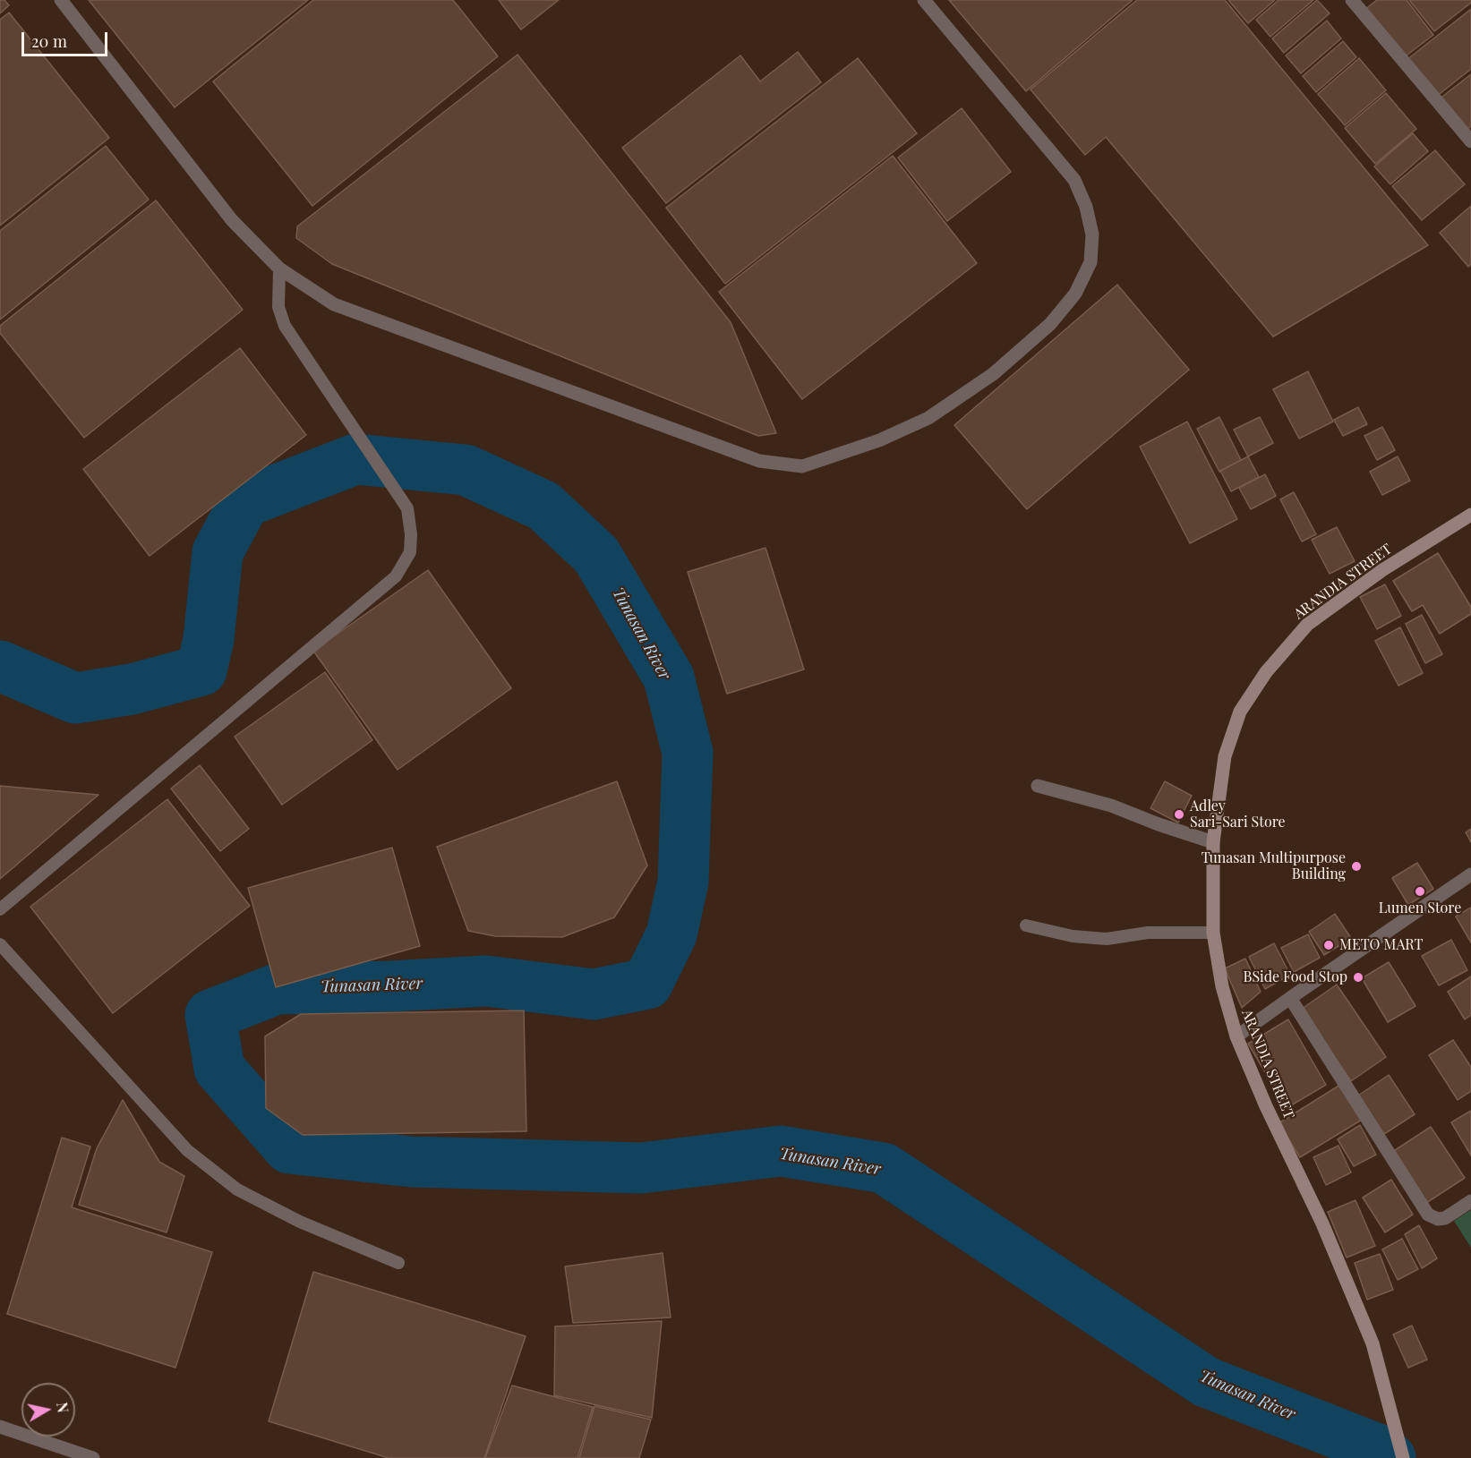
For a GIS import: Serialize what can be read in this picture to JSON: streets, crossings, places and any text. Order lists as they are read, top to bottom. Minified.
{"streets":{"street":["ARANDIA STREET"]},"water":["Tunasan River"],"places":["Adley Sari-Sari Store","Tunasan Multipurpose Building","Lumen Store","METO MART","BSide Food Stop"],"scale_bar":"20 m","north":"right"}
